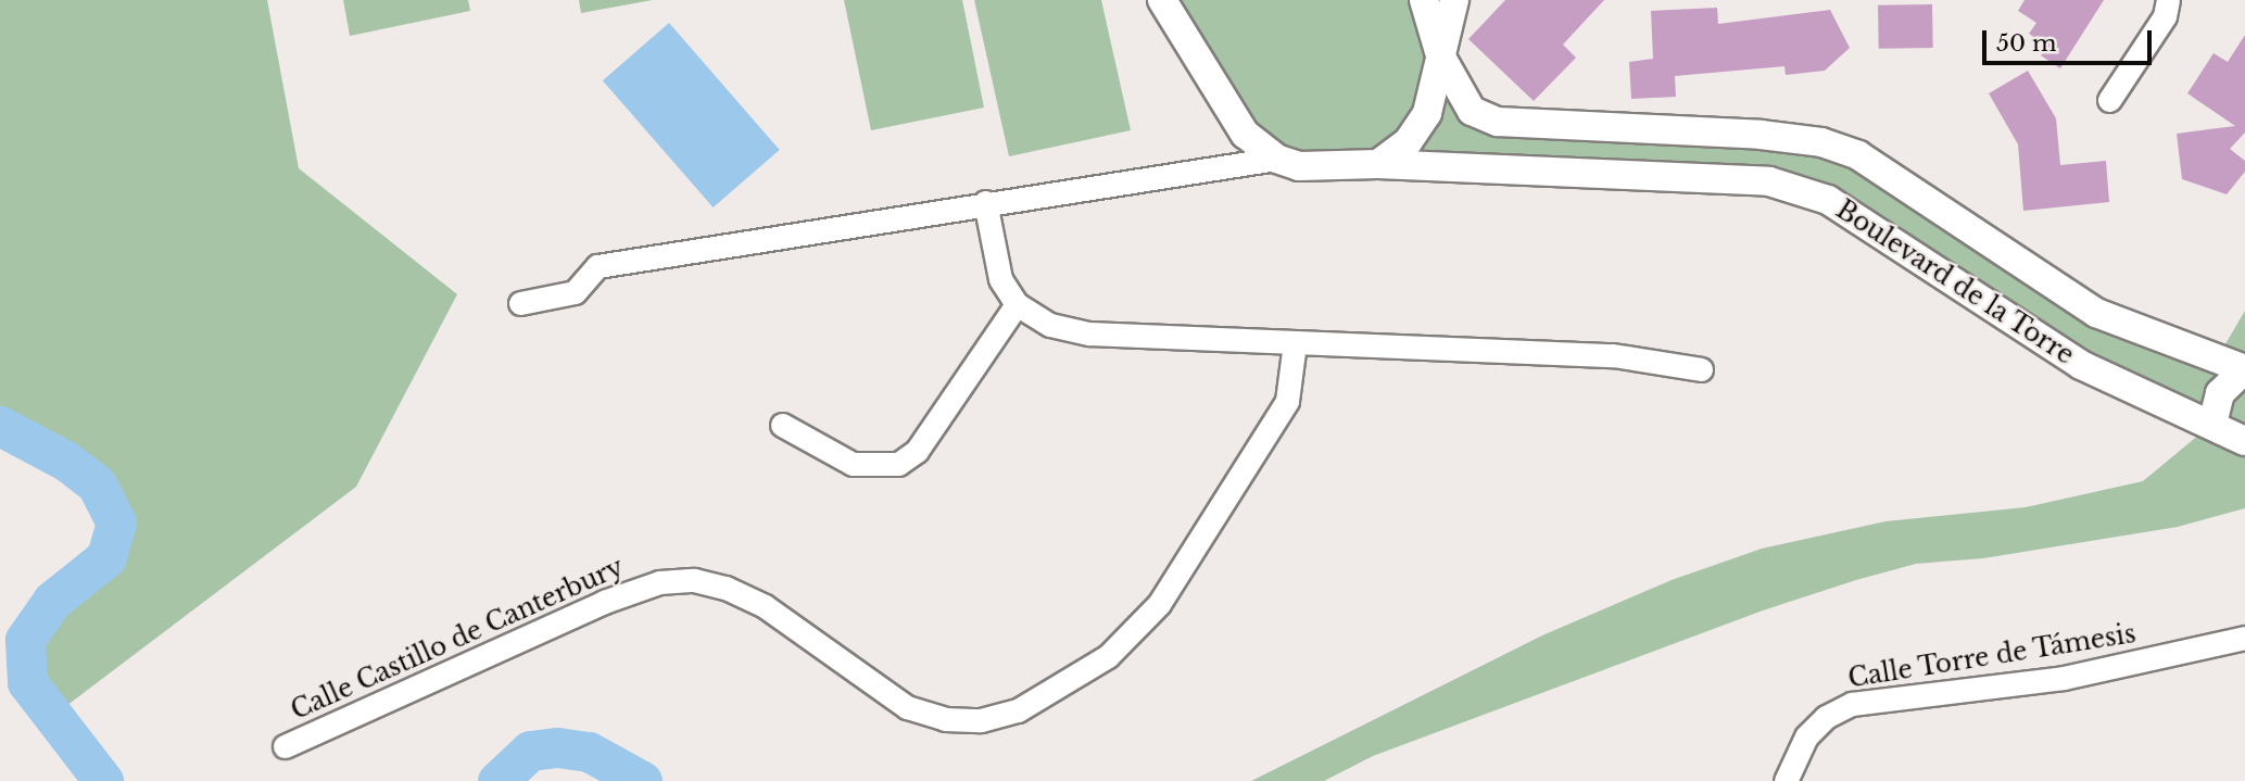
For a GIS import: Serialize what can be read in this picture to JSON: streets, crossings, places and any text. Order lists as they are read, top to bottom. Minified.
{"streets":{"street":["Boulevard de la Torre","Calle Castillo de Canterbury","Calle Torre de Támesis"]},"scale_bar":"50 m"}
